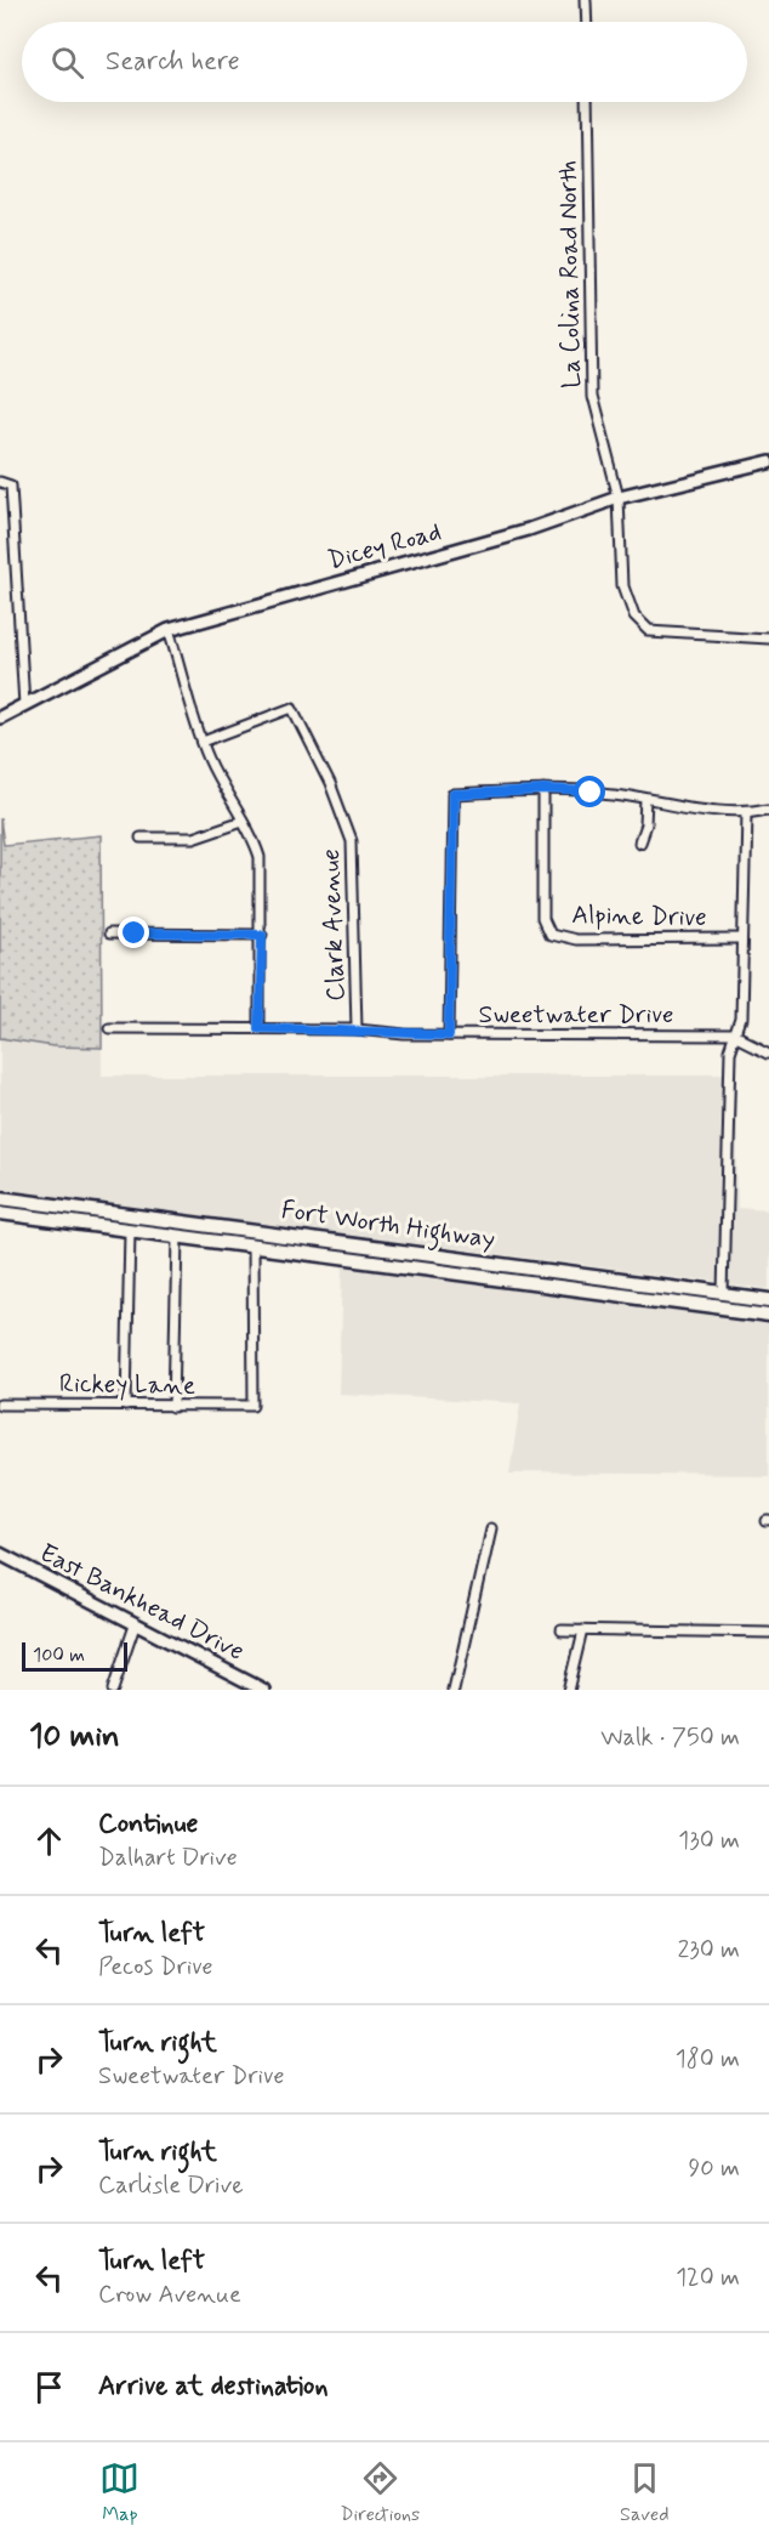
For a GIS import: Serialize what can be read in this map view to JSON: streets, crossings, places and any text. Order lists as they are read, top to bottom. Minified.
{"streets":{"main road":["Fort Worth Highway"],"street":["La Colina Road North","Dicey Road","Alpine Drive","Clark Avenue","Sweetwater Drive","Rickey Lane","East Bankhead Drive"]},"crossings":[["La Colina Road North","Dicey Road"],["Clark Avenue","Sweetwater Drive"],["Fort Worth Highway","Rickey Lane"]],"scale_bar":"100 m","page":{"search":"Search here","scale":"100 m","heading":["10 min","Walk · 750 m"],"list":[["Continue","Dalhart Drive","130 m"],["Turn left","Pecos Drive","230 m"],["Turn right","Sweetwater Drive","180 m"],["Turn right","Carlisle Drive","90 m"],["Turn left","Crow Avenue","120 m"],"Arrive at destination"],"nav":["Map","Directions","Saved"]}}
